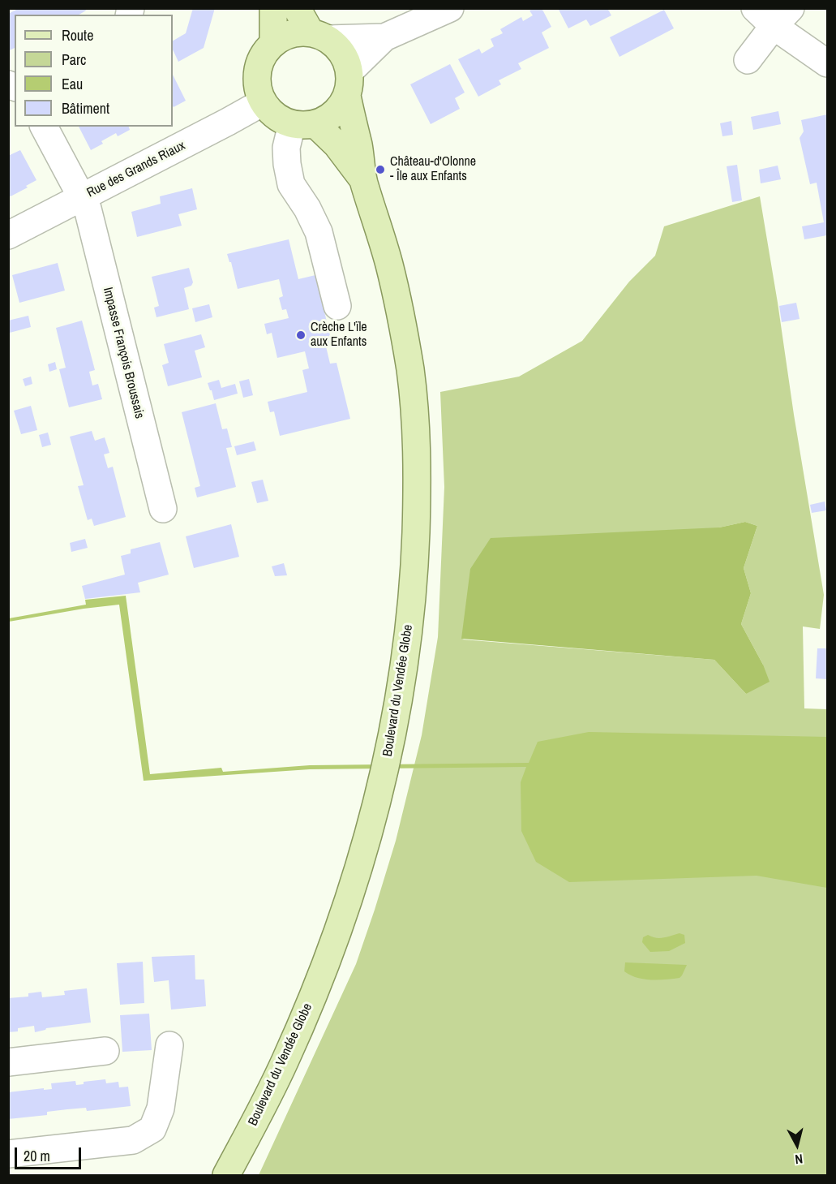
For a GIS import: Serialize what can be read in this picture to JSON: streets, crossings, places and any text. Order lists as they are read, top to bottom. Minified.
{"streets":{"main road":["Boulevard du Vendée Globe"],"street":["Rue des Grands Riaux","Impasse François Broussais"]},"crossings":[["Rue des Grands Riaux","Impasse François Broussais"],["Rue des Grands Riaux","Boulevard du Vendée Globe"]],"places":["Château-d'Olonne - Île aux Enfants","Crèche L'ïle aux Enfants"],"legend":["Route","Parc","Eau","Bâtiment"],"scale_bar":"20 m","north":"bottom"}
